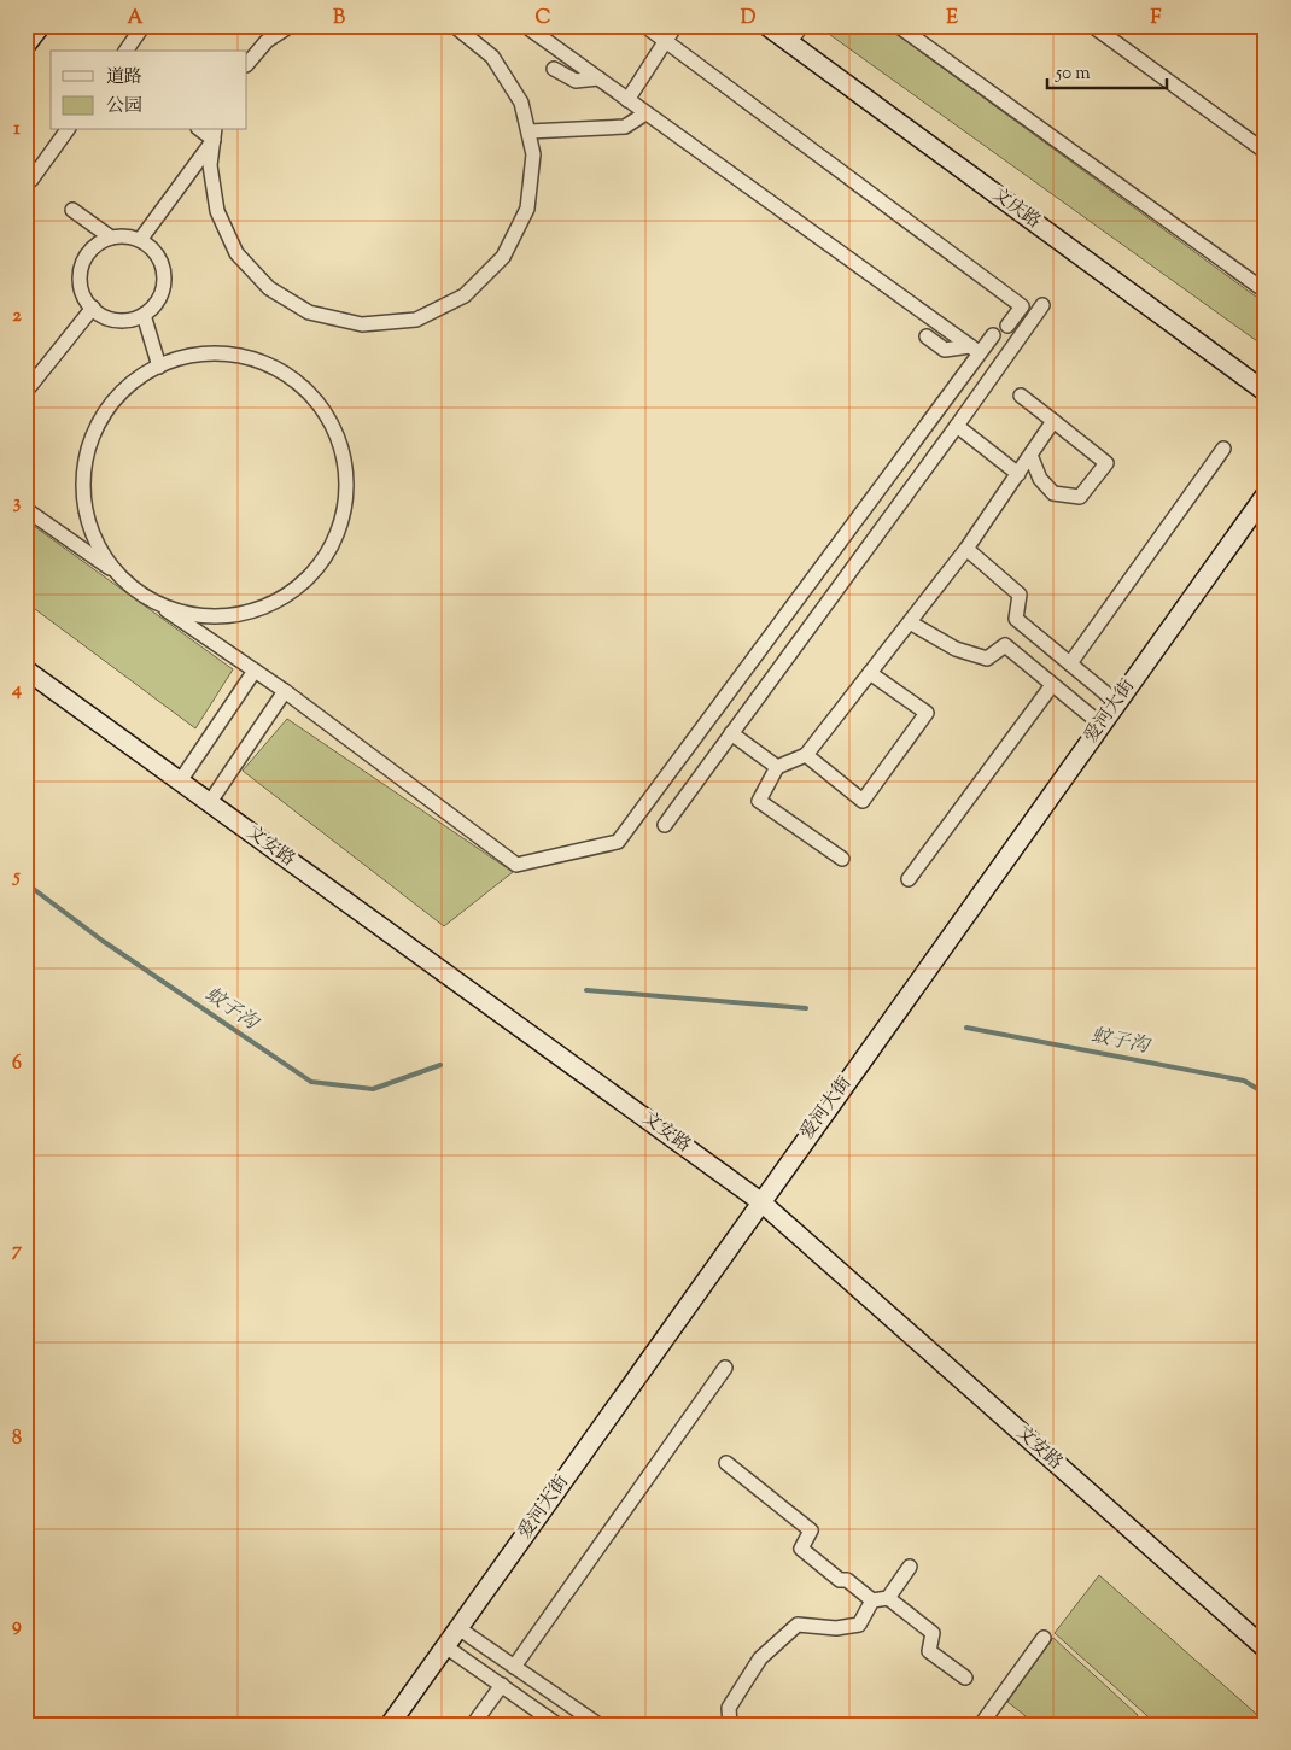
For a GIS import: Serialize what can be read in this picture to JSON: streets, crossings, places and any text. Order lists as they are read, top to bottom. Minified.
{"streets":{"street":["文庆路","爱河大街","文安路"]},"crossings":[["爱河大街","文安路"]],"water":["蚊子沟"],"legend":["道路","公园"],"scale_bar":"50 m","grid":{"columns":["A","B","C","D","E","F"],"rows":["1","2","3","4","5","6","7","8","9"]}}
